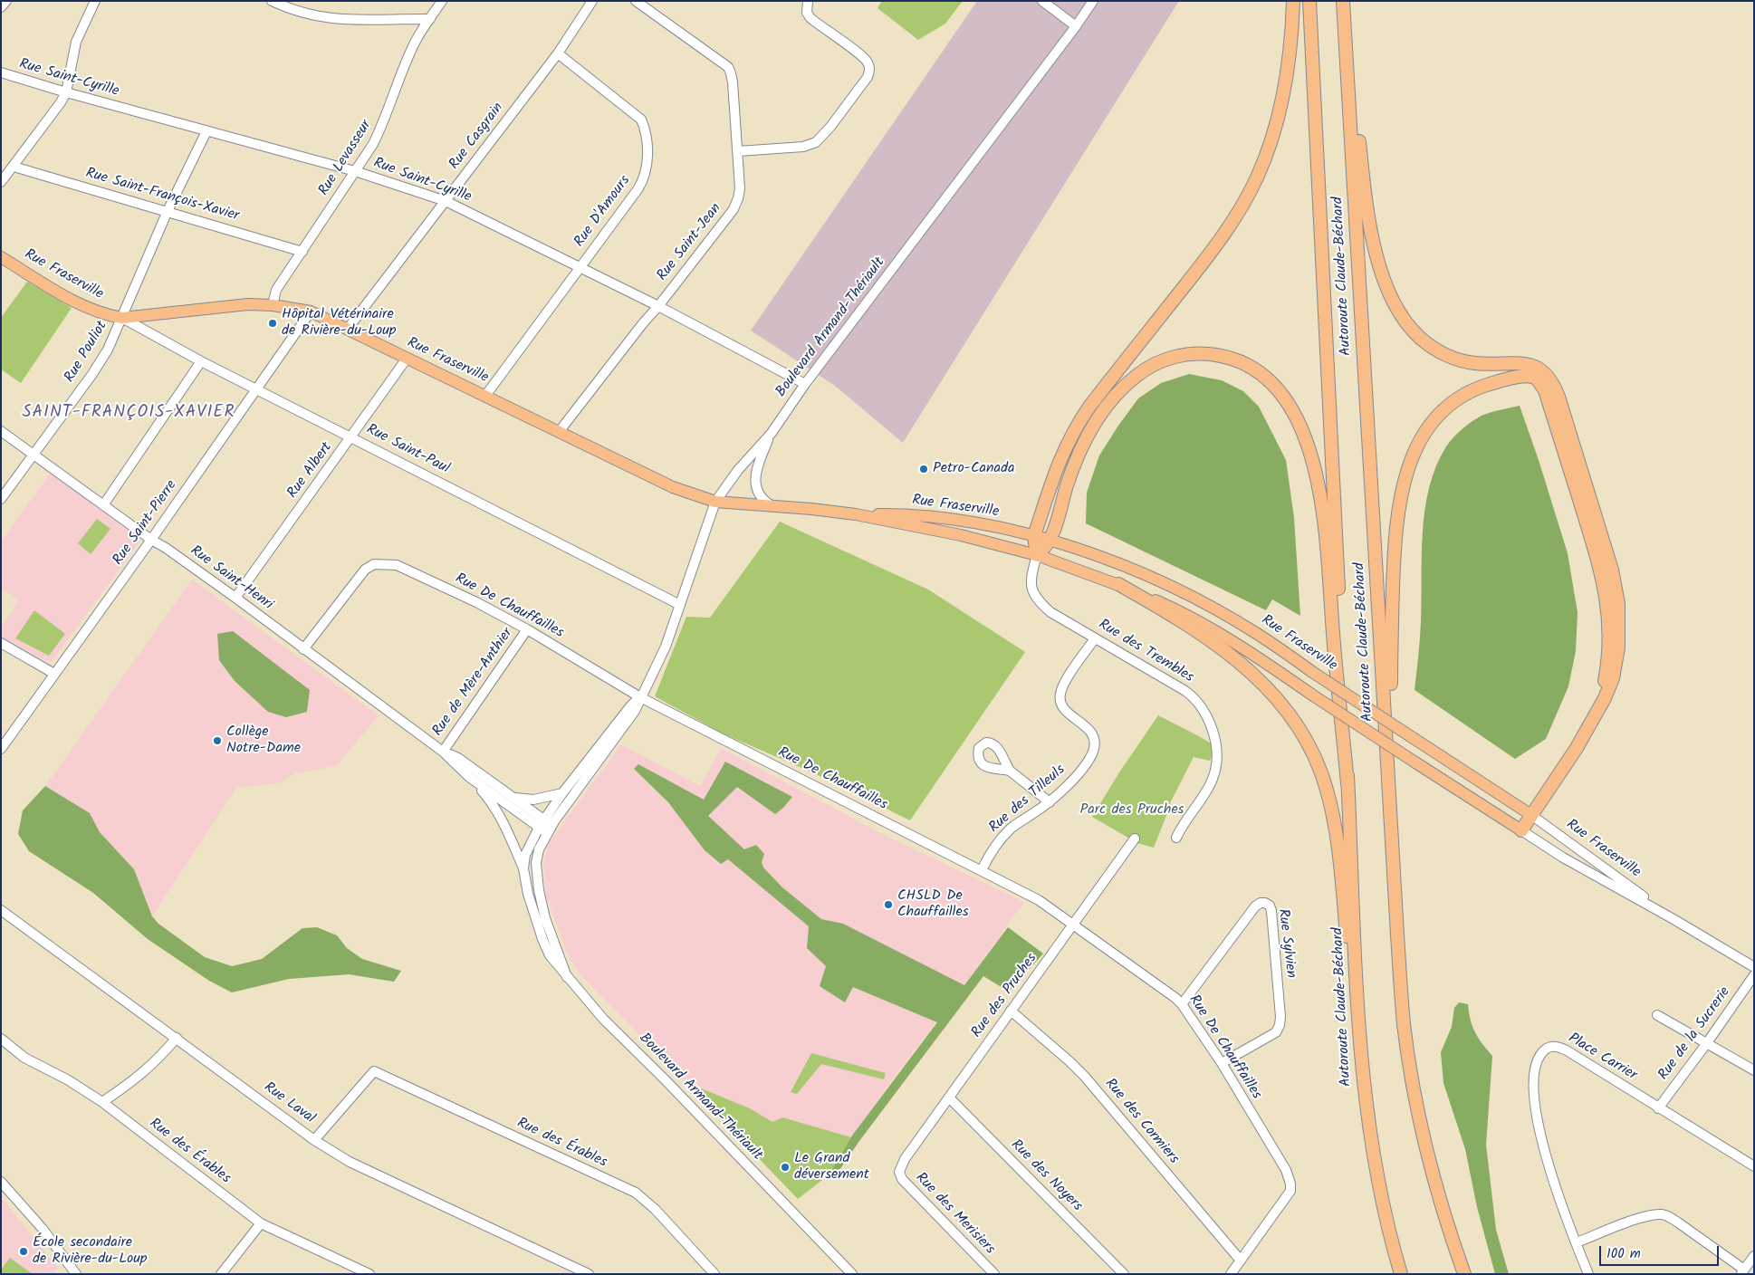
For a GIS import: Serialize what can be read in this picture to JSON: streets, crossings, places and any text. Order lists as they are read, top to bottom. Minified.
{"streets":{"highway":["Autoroute Claude-Béchard"],"main road":["Rue Fraserville"],"street":["Rue Saint-Cyrille","Rue Casgrain","Rue Levasseur","Rue Saint-François-Xavier","Rue D'Amours","Rue Saint-Jean","Boulevard Armand-Thériault","Rue Pouliot","Rue Saint-Paul","Rue Albert","Rue Saint-Pierre","Rue Saint-Henri","Rue De Chauffailles","Rue des Trembles","Rue de Mère-Anthier","Rue des Tilleuls","Rue Sylvien","Rue des Pruches","Rue de la Sucrerie","Place Carrier","Rue Laval","Rue des Cormiers","Rue des Érables","Rue des Noyers","Rue des Merisiers"]},"crossings":[["Rue Saint-Cyrille","Rue Casgrain"],["Rue Saint-Cyrille","Rue Levasseur"],["Rue Saint-Cyrille","Rue D'Amours"],["Rue Saint-Cyrille","Rue Saint-Jean"],["Rue Saint-Cyrille","Boulevard Armand-Thériault"],["Rue Saint-Cyrille","Rue Pouliot"],["Rue Casgrain","Rue D'Amours"],["Rue Casgrain","Rue Fraserville"],["Rue Levasseur","Rue Saint-François-Xavier"],["Rue Levasseur","Rue Fraserville"],["Rue Saint-François-Xavier","Rue Pouliot"],["Rue D'Amours","Rue Fraserville"],["Rue Saint-Jean","Rue Fraserville"],["Rue Fraserville","Boulevard Armand-Thériault"],["Rue Fraserville","Rue Pouliot"],["Rue Fraserville","Rue Saint-Paul"],["Rue Fraserville","Rue Albert"],["Rue Fraserville","Rue Saint-Pierre"],["Rue Fraserville","Rue des Trembles"],["Boulevard Armand-Thériault","Rue Saint-Paul"],["Boulevard Armand-Thériault","Rue Saint-Henri"],["Boulevard Armand-Thériault","Rue De Chauffailles"],["Rue Pouliot","Rue Saint-Paul"],["Rue Pouliot","Rue Saint-Henri"],["Rue Saint-Paul","Rue Albert"],["Rue Saint-Paul","Rue Saint-Pierre"],["Rue Albert","Rue Saint-Henri"],["Rue Saint-Pierre","Rue Saint-Henri"],["Rue Saint-Henri","Rue De Chauffailles"],["Rue Saint-Henri","Rue de Mère-Anthier"],["Rue De Chauffailles","Rue de Mère-Anthier"],["Rue De Chauffailles","Rue des Tilleuls"],["Rue De Chauffailles","Rue Sylvien"],["Rue De Chauffailles","Rue des Pruches"],["Rue De Chauffailles","Rue des Cormiers"],["Rue des Trembles","Rue des Tilleuls"],["Rue des Pruches","Rue des Cormiers"],["Rue des Pruches","Rue des Noyers"],["Rue des Pruches","Rue des Merisiers"],["Rue de la Sucrerie","Place Carrier"],["Rue Laval","Rue des Érables"]],"districts":["SAINT-FRANÇOIS-XAVIER"],"parks":["Parc des Pruches"],"places":["Hôpital Vétérinaire de Rivière-du-Loup","Petro-Canada","Collège Notre-Dame","CHSLD De Chauffailles","Le Grand déversement","École secondaire de Rivière-du-Loup"],"scale_bar":"100 m"}
